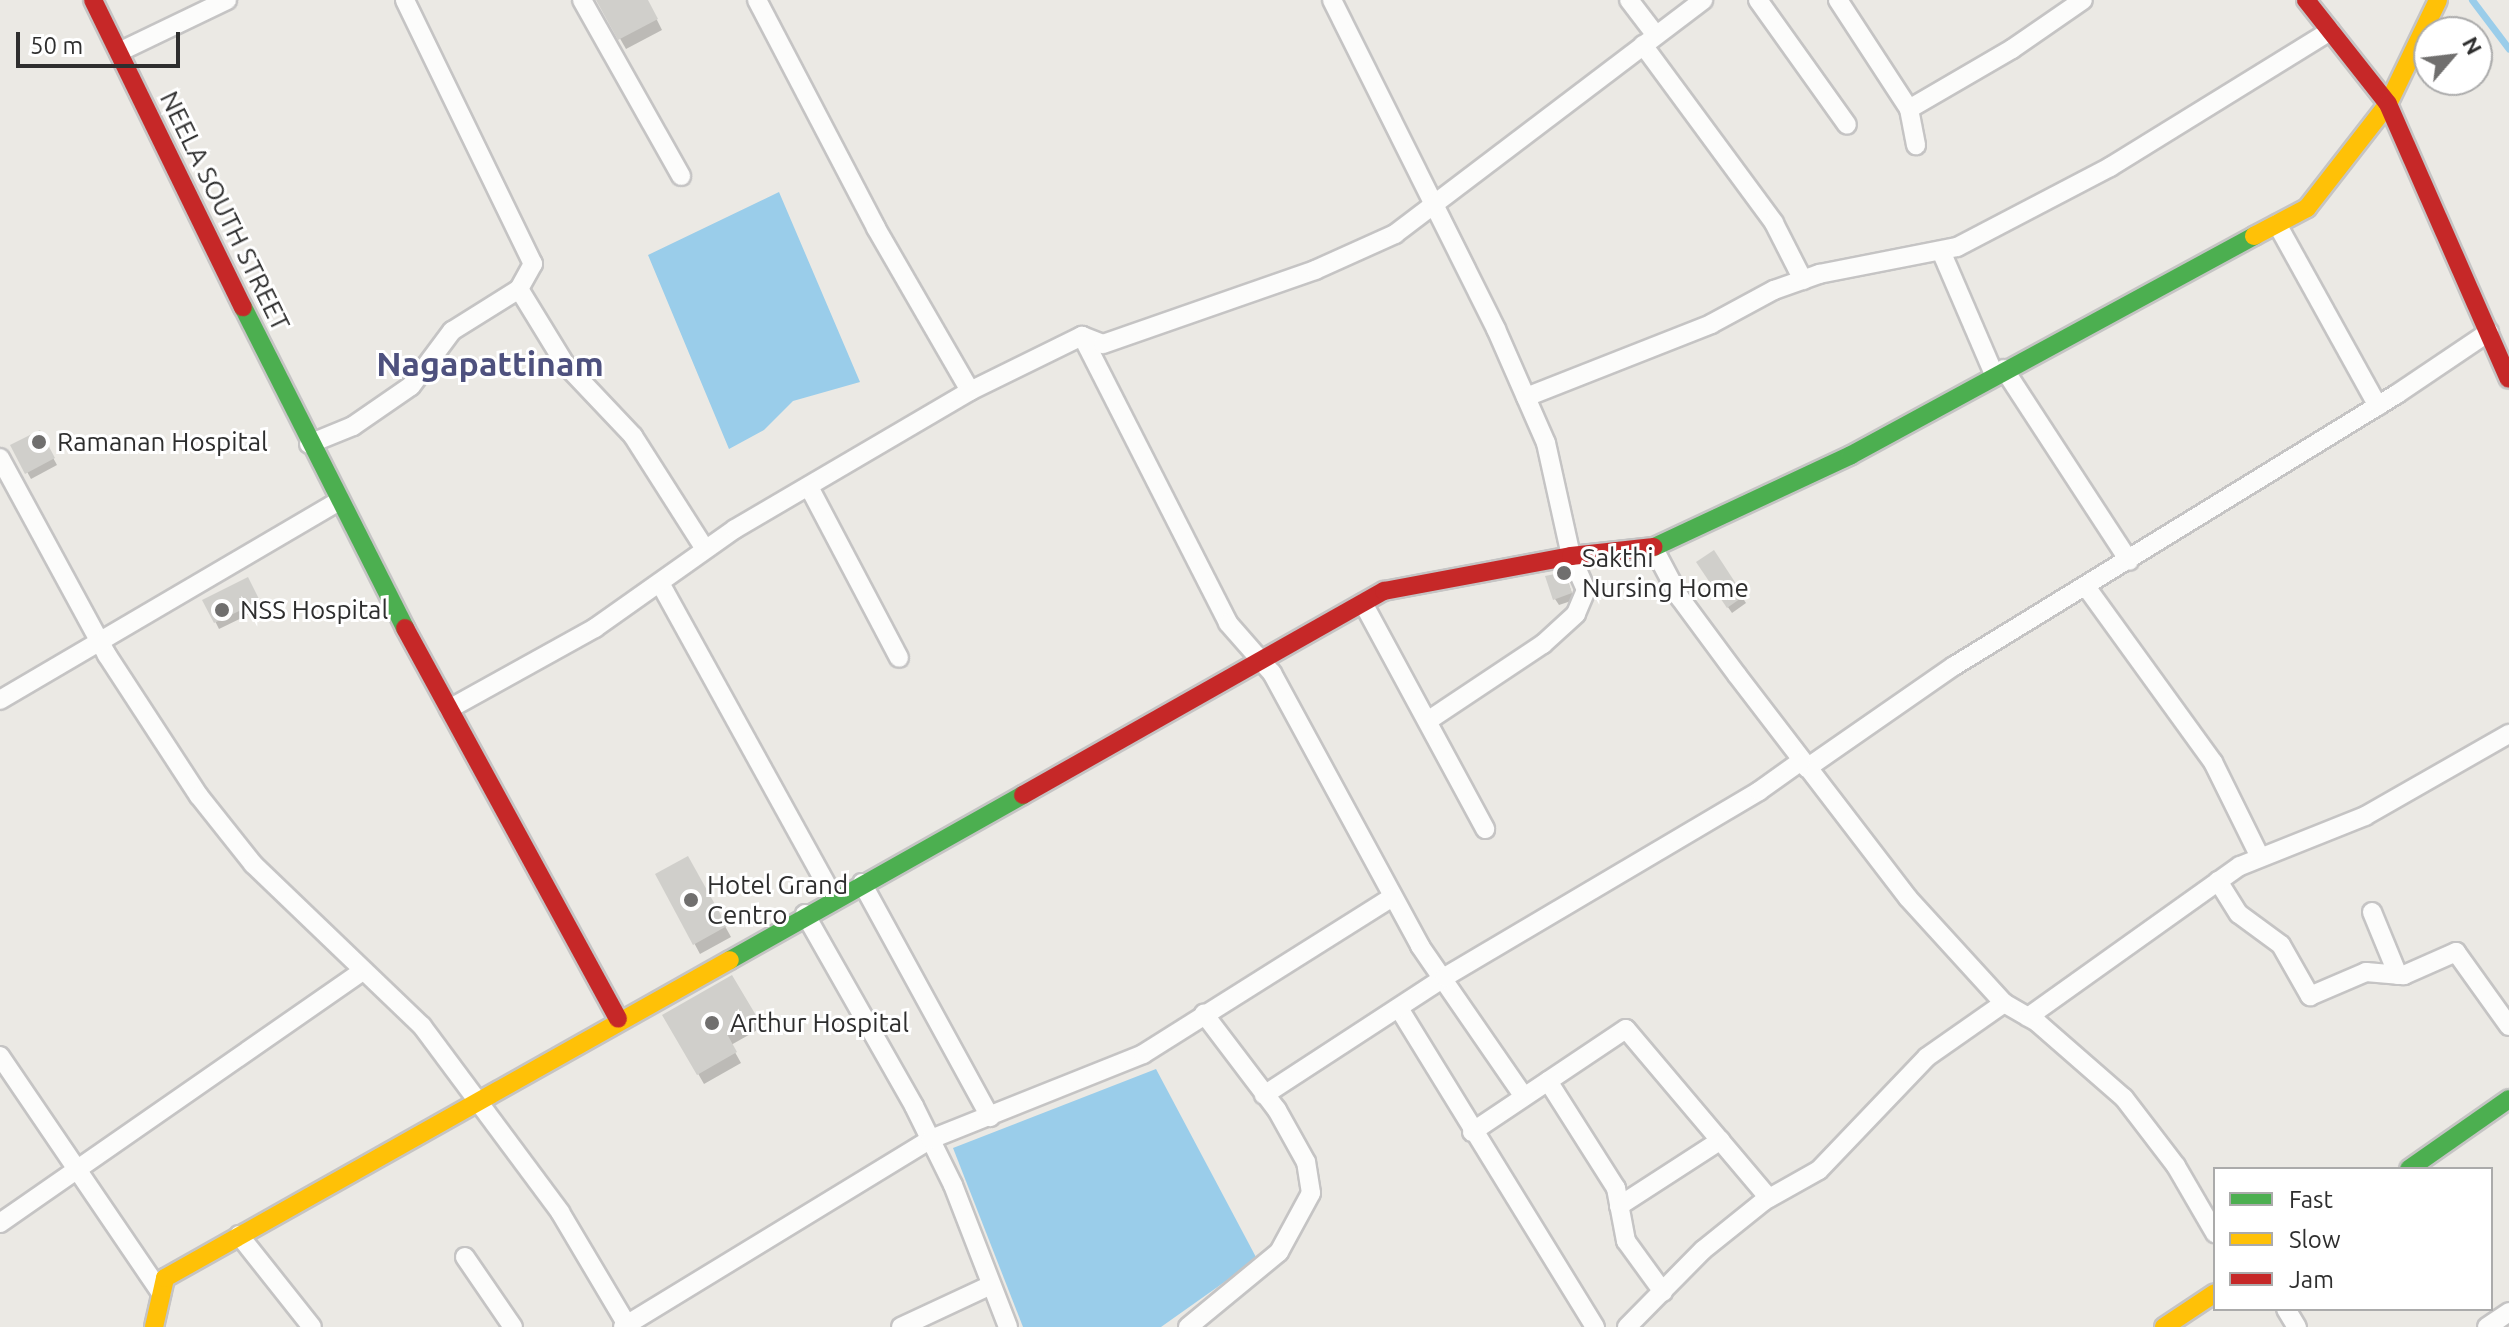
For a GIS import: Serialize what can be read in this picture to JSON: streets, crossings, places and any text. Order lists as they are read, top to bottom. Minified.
{"streets":{"street":["NEELA SOUTH STREET"]},"districts":["Nagapattinam"],"places":["Ramanan Hospital","Sakthi Nursing Home","NSS Hospital","Hotel Grand Centro","Arthur Hospital"],"legend":["Fast","Slow","Jam"],"scale_bar":"50 m","north":"top right"}
